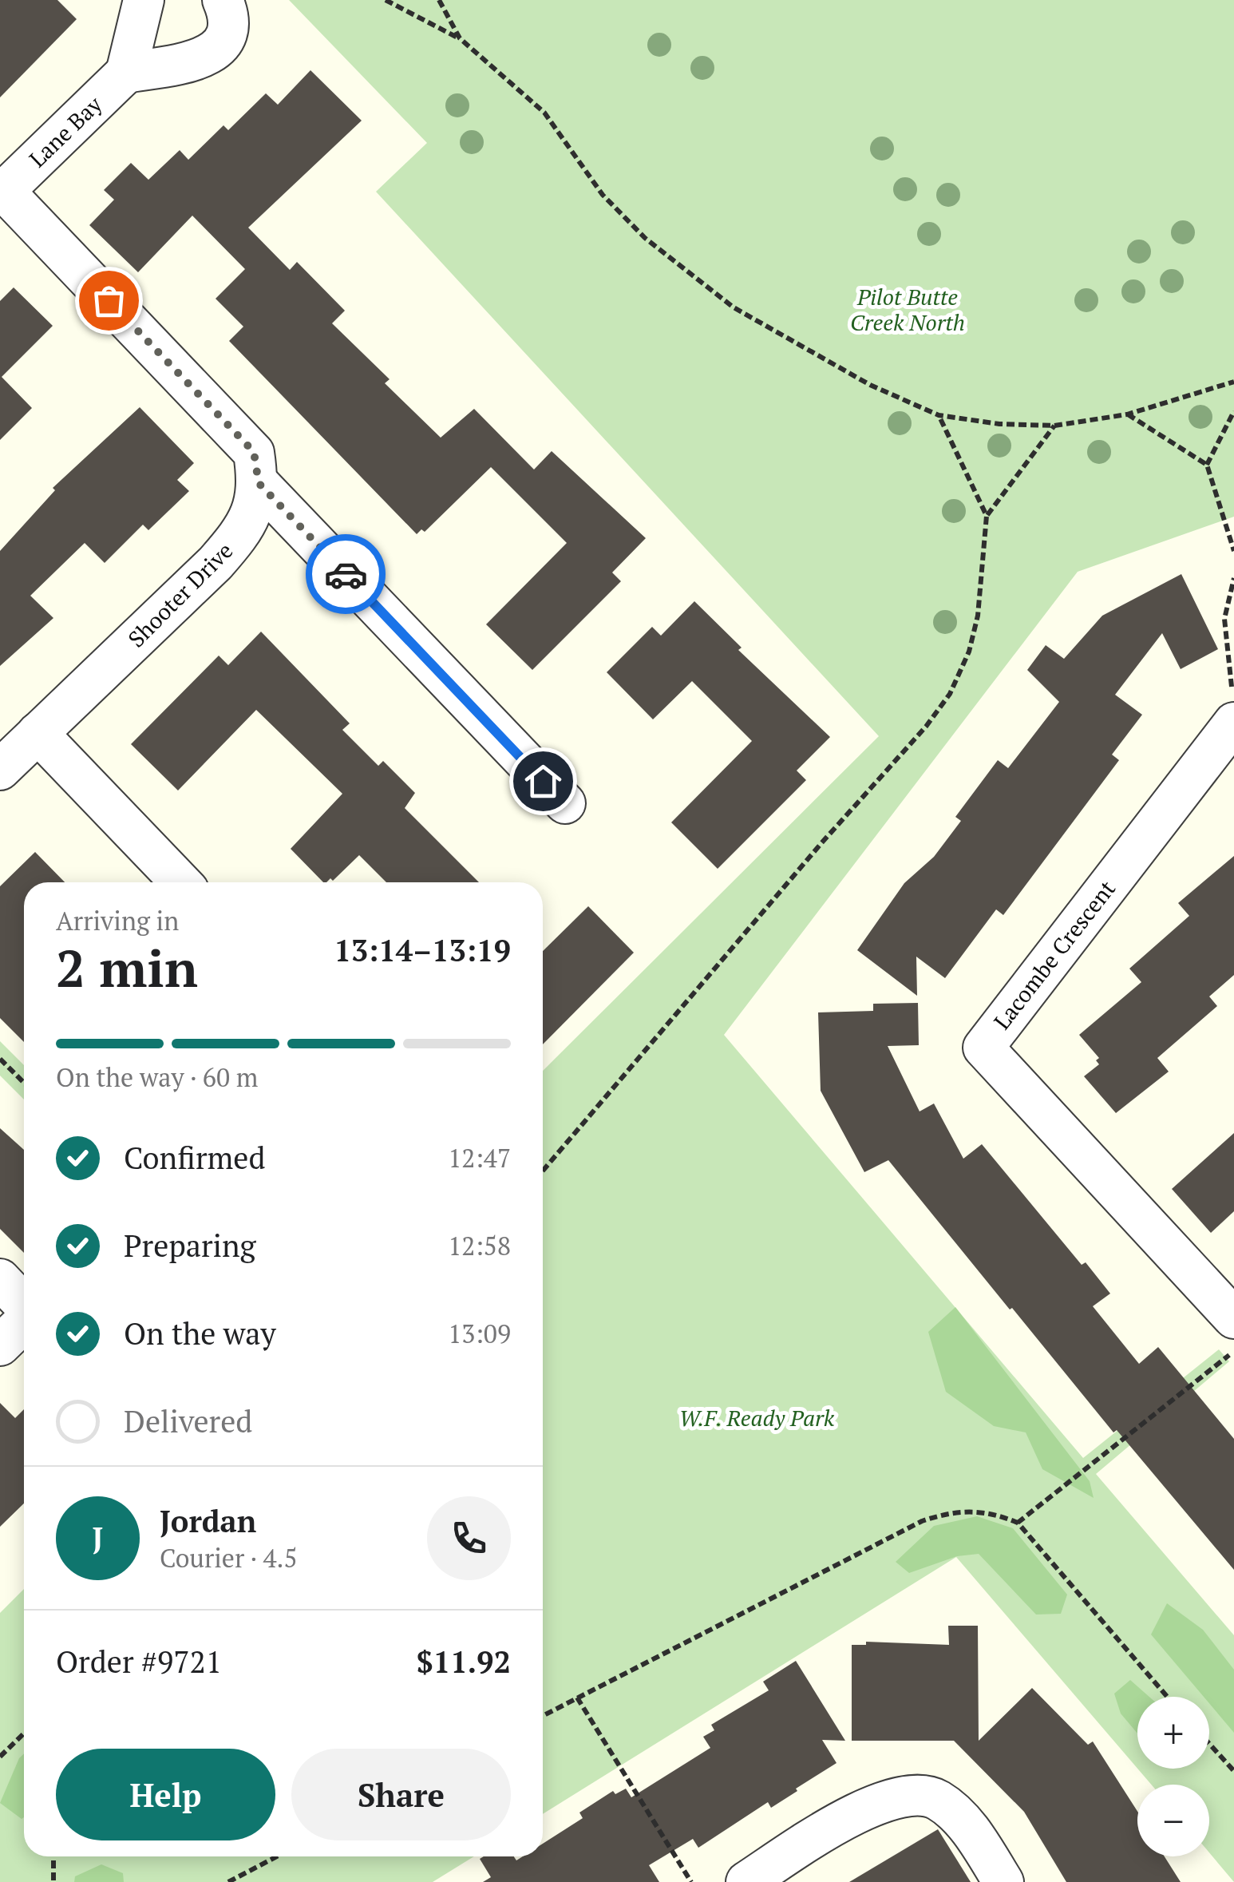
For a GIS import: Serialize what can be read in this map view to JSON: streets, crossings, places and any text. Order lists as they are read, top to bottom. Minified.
{"streets":{"street":["Lane Bay","Shooter Drive","Lacombe Crescent"]},"parks":["Pilot Butte Creek North","W.F. Ready Park"],"page":{"heading":["2 min","Arriving in","13:14–13:19"],"panel":["Jordan","Courier · 4.5","Order #9721","$11.92"],"bar":"On the way · 60 m","list":[["Confirmed","12:47"],["Preparing","12:58"],["On the way","13:09"],"Delivered"],"round":"J","map_buttons":["+","−"],"buttons":["Help","Share"]}}
